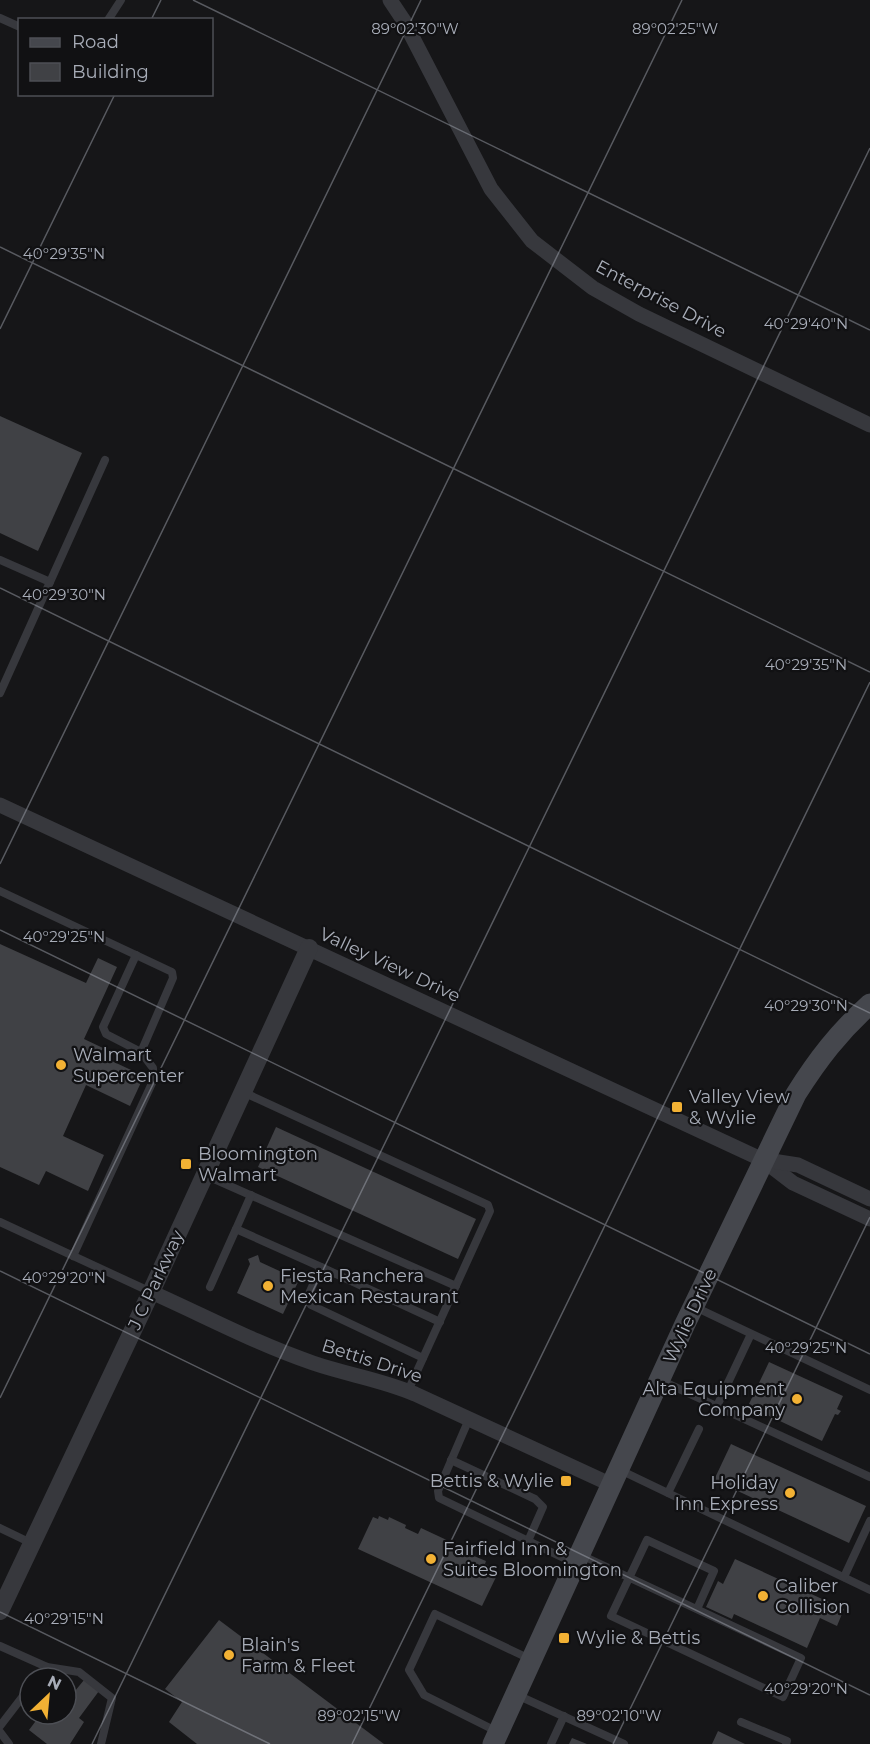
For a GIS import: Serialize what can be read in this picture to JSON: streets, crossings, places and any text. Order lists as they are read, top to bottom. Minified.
{"streets":{"main road":["Wylie Drive"],"street":["Enterprise Drive","Valley View Drive","J C Parkway","Bettis Drive"]},"crossings":[["Valley View Drive","J C Parkway"],["Valley View Drive","Wylie Drive"],["J C Parkway","Bettis Drive"],["Wylie Drive","Bettis Drive"]],"places":{"other":["Walmart Supercenter","Fiesta Ranchera Mexican Restaurant","Alta Equipment Company","Holiday Inn Express","Fairfield Inn & Suites Bloomington","Caliber Collision","Blain's Farm & Fleet"],"transit":["Valley View & Wylie","Bloomington Walmart","Bettis & Wylie","Wylie & Bettis"]},"legend":["Road","Building"],"north":"top right","coordinates":["89°02'30\"W","89°02'25\"W","40°29'35\"N","40°29'40\"N","40°29'30\"N","40°29'25\"N","40°29'20\"N","40°29'15\"N","89°02'15\"W","89°02'10\"W"]}
